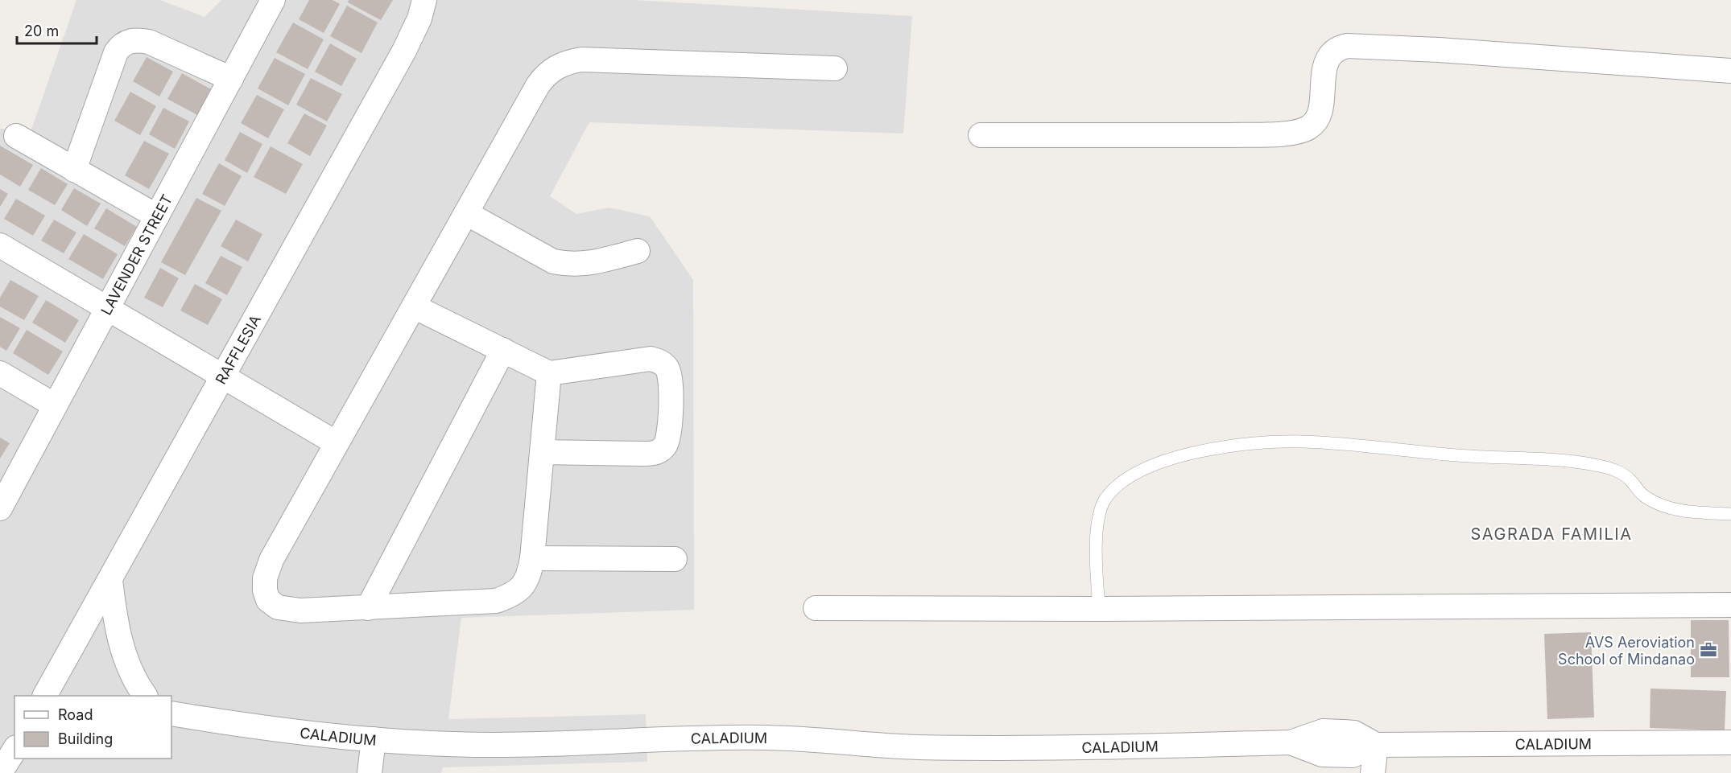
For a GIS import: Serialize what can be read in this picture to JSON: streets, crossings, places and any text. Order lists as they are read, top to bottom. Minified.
{"streets":{"street":["LAVENDER STREET","RAFFLESIA","CALADIUM"]},"districts":["SAGRADA FAMILIA"],"places":{"office":["AVS Aeroviation School of Mindanao"]},"legend":["Road","Building"],"scale_bar":"20 m"}
